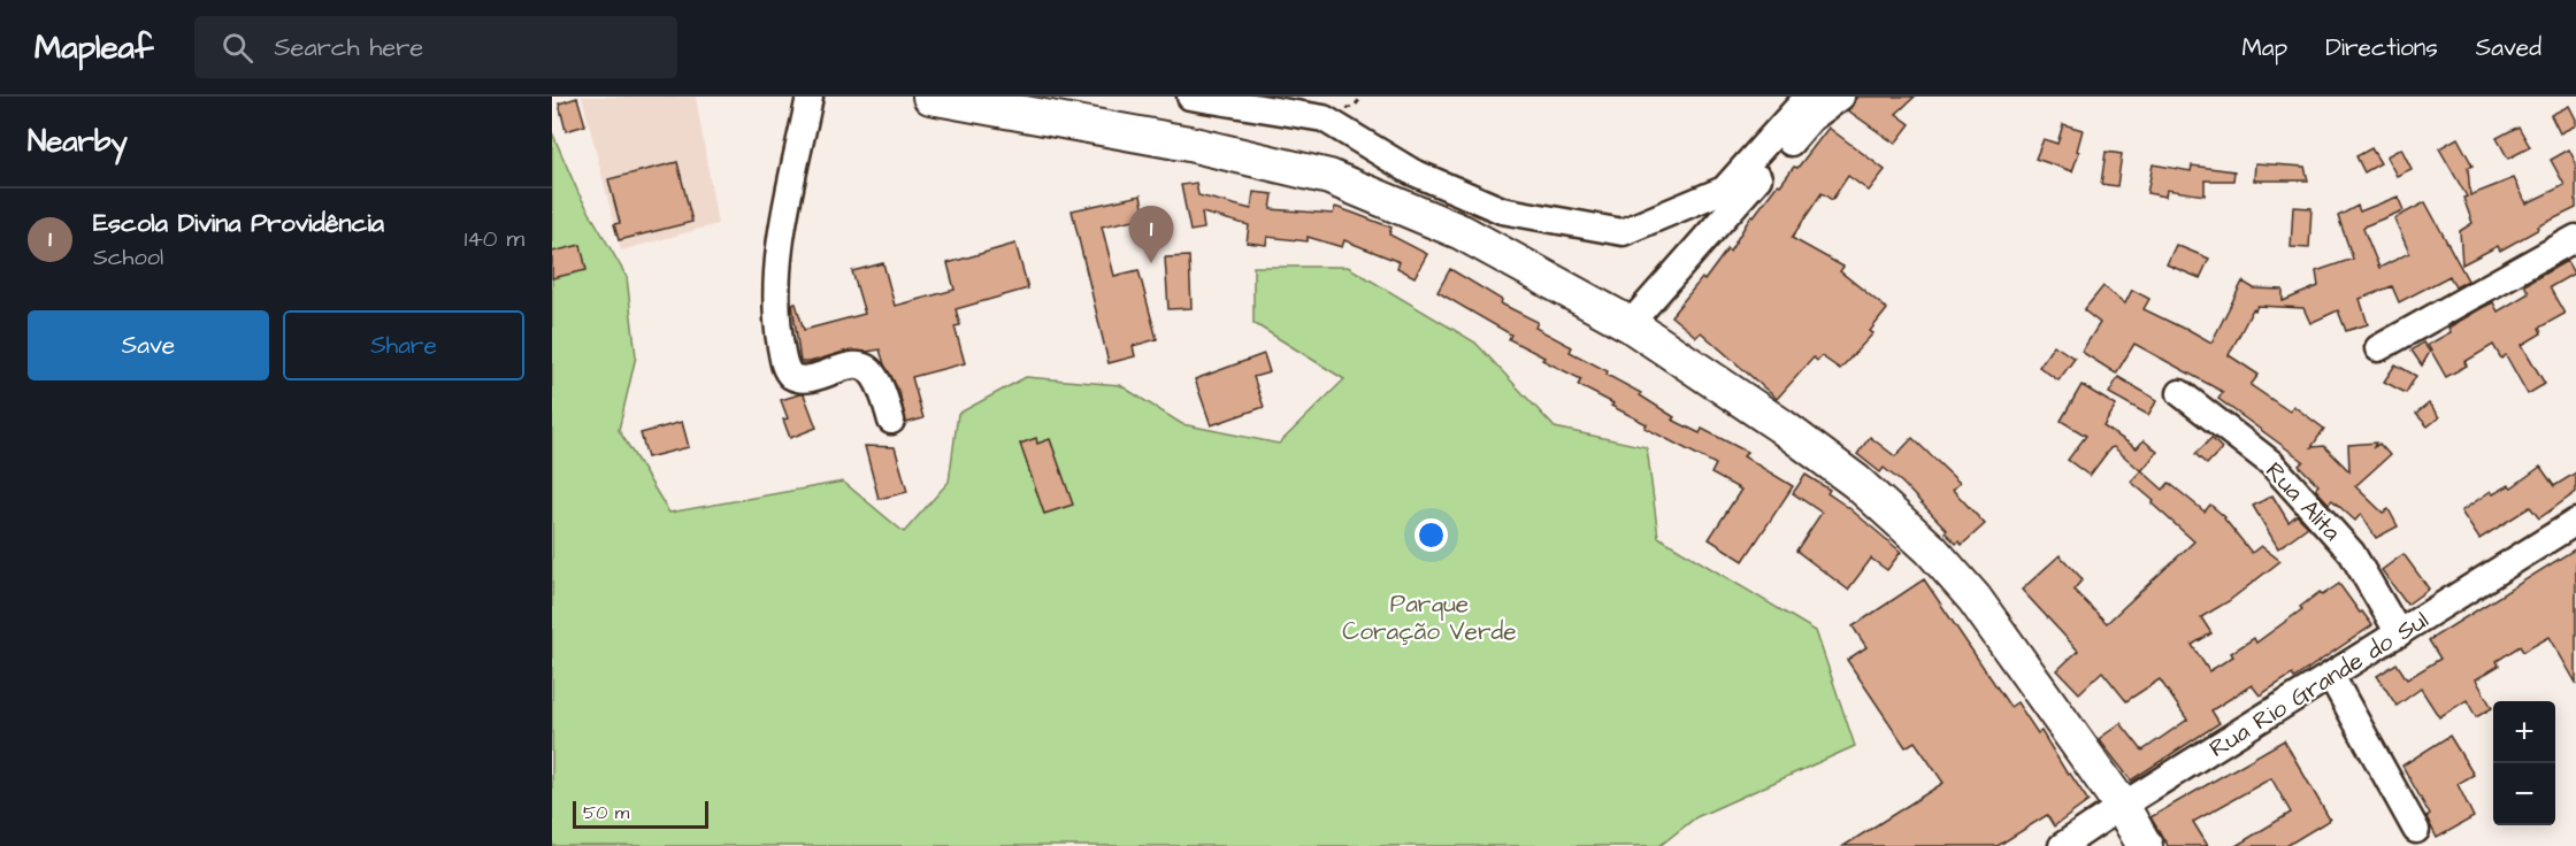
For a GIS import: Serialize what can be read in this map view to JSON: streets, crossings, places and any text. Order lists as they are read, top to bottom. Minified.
{"streets":{"street":["Rua Alita","Rua Rio Grande do Sul"]},"crossings":[["Rua Alita","Rua Rio Grande do Sul"]],"parks":["Parque Coração Verde"],"scale_bar":"50 m","page":{"header":"Mapleaf","search":"Search here","nav":["Map","Directions","Saved"],"heading":"Nearby","list":[{"mark":"1","name":"Escola Divina Providência","note":"School","value":"140 m"}],"pins":"1","buttons":["Save","Share"],"map_buttons":["+","−"],"scale":"50 m"}}
